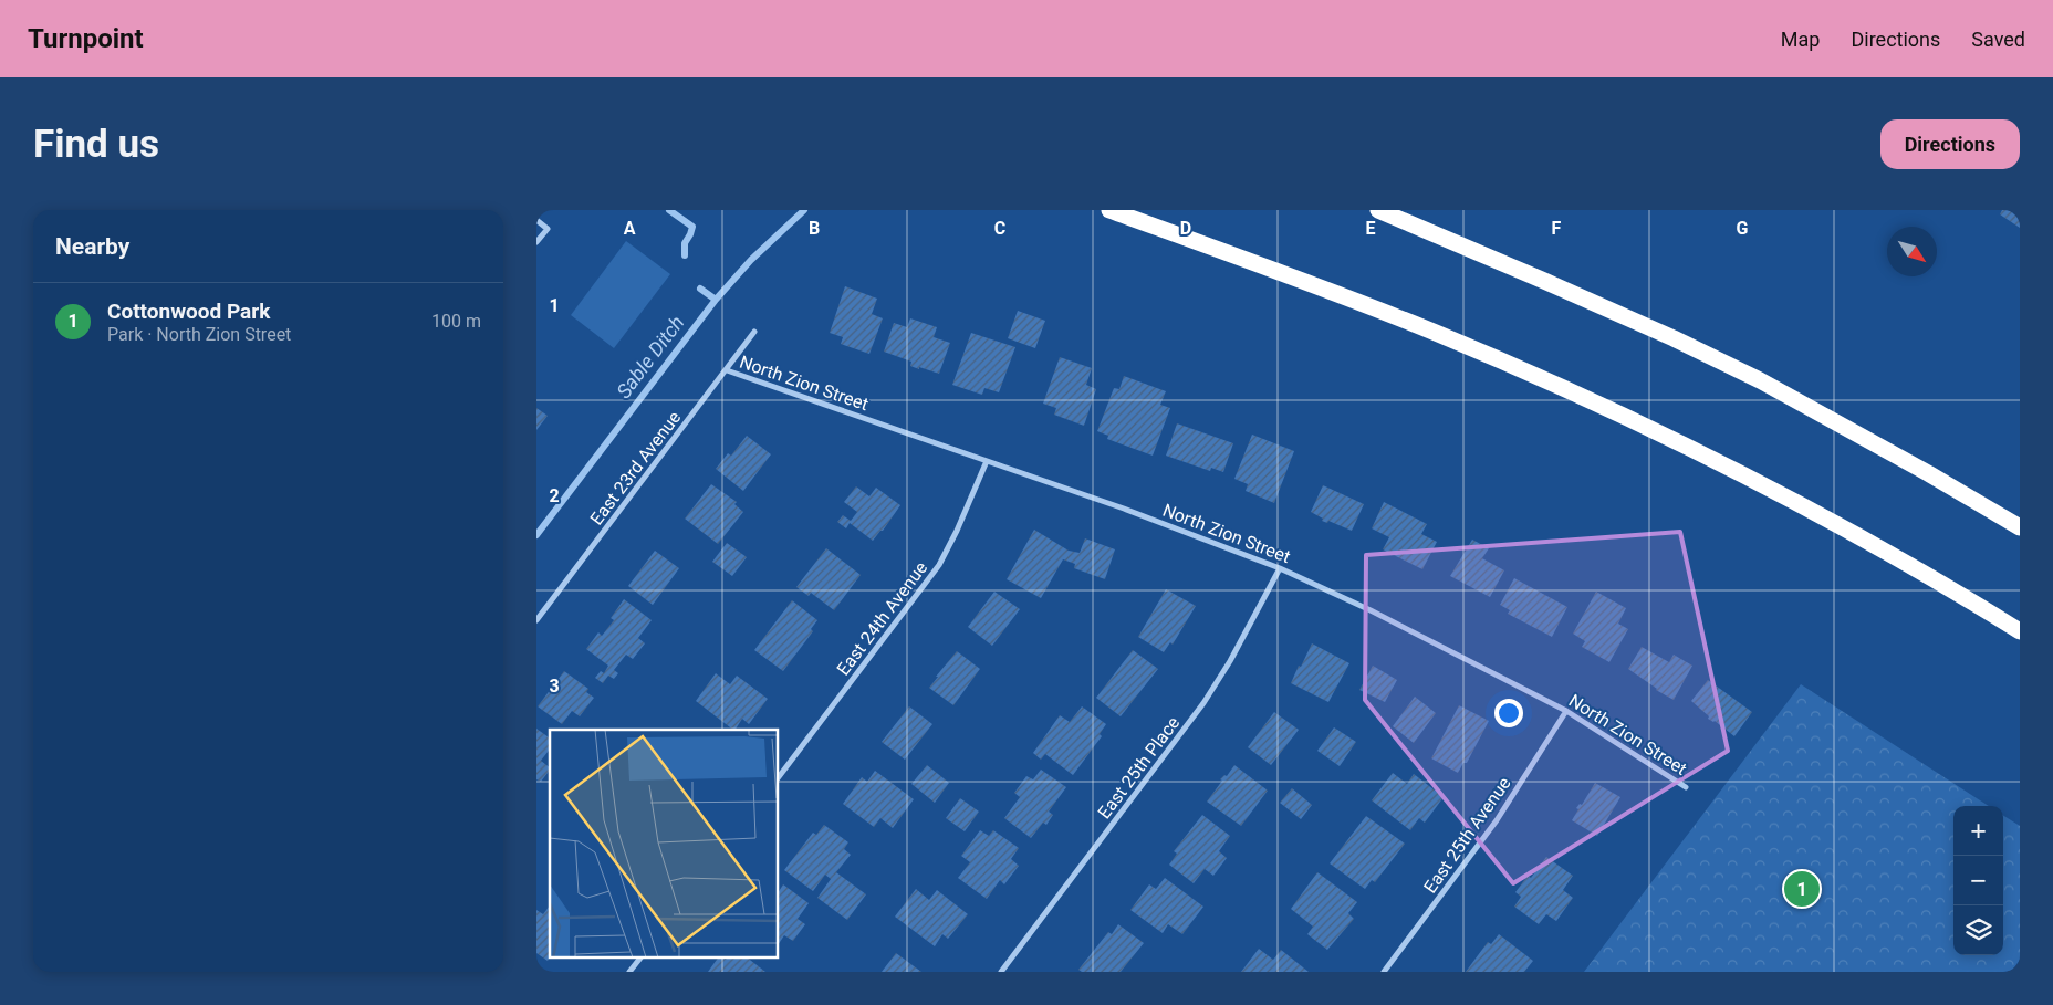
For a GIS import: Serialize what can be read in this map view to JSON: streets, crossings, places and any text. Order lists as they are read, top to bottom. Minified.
{"streets":{"street":["North Zion Street","East 23rd Avenue","East 24th Avenue","East 25th Place","East 25th Avenue"]},"crossings":[["North Zion Street","East 23rd Avenue"],["North Zion Street","East 24th Avenue"],["North Zion Street","East 25th Place"],["North Zion Street","East 25th Avenue"]],"water":["Sable Ditch"],"north":"bottom right","page":{"header":"Turnpoint","nav":["Map","Directions","Saved"],"buttons":"Directions","title":"Find us","heading":"Nearby","list":[{"mark":"1","name":"Cottonwood Park","note":"Park · North Zion Street","value":"100 m"}],"map_buttons":["+","−"],"pins":"1"},"grid":{"columns":["A","B","C","D","E","F","G"],"rows":["1","2","3"]}}
